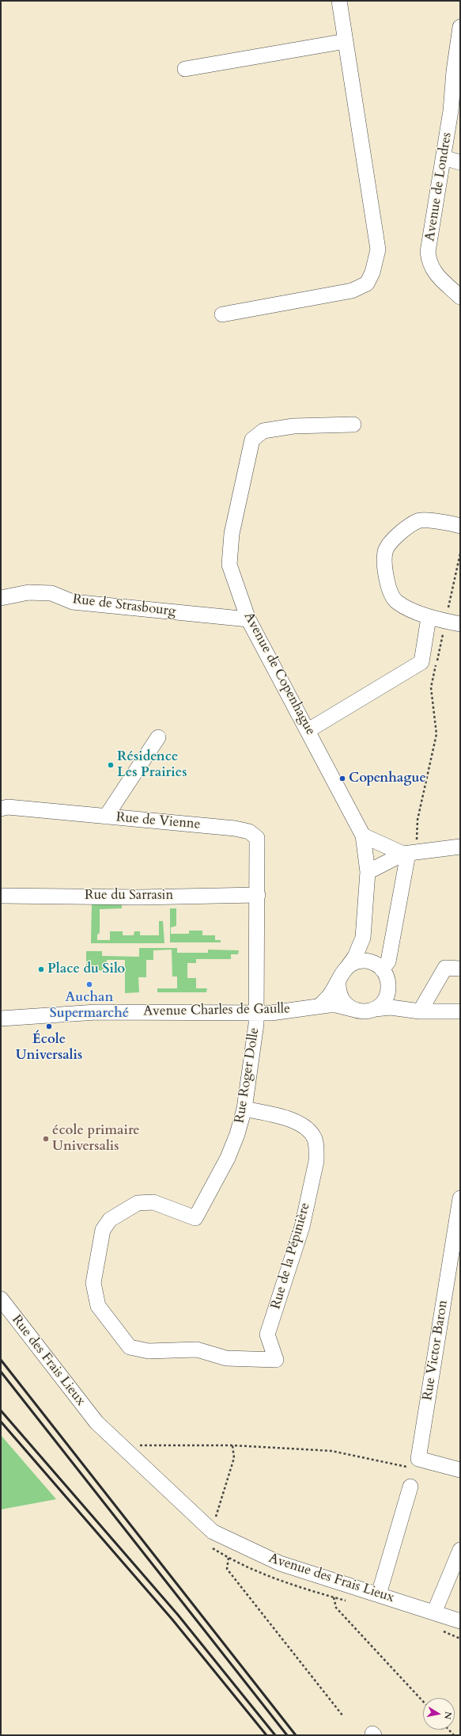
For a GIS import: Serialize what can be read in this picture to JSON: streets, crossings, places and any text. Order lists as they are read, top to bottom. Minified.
{"streets":{"street":["Avenue de Londres","Rue de Strasbourg","Avenue de Copenhague","Rue de Vienne","Rue du Sarrasin","Avenue Charles de Gaulle","Rue Roger Dolle","Rue de la Pépinière","Rue Victor Baron","Rue des Frais Lieux","Avenue des Frais Lieux"]},"crossings":[["Rue de Strasbourg","Avenue de Copenhague"],["Rue de Vienne","Rue du Sarrasin"],["Rue de Vienne","Rue Roger Dolle"],["Rue du Sarrasin","Rue Roger Dolle"],["Avenue Charles de Gaulle","Rue Roger Dolle"],["Rue Roger Dolle","Rue de la Pépinière"],["Rue des Frais Lieux","Avenue des Frais Lieux"]],"places":["Résidence Les Prairies","Copenhague","Place du Silo","Auchan Supermarché","École Universalis","école primaire Universalis"],"north":"right"}
